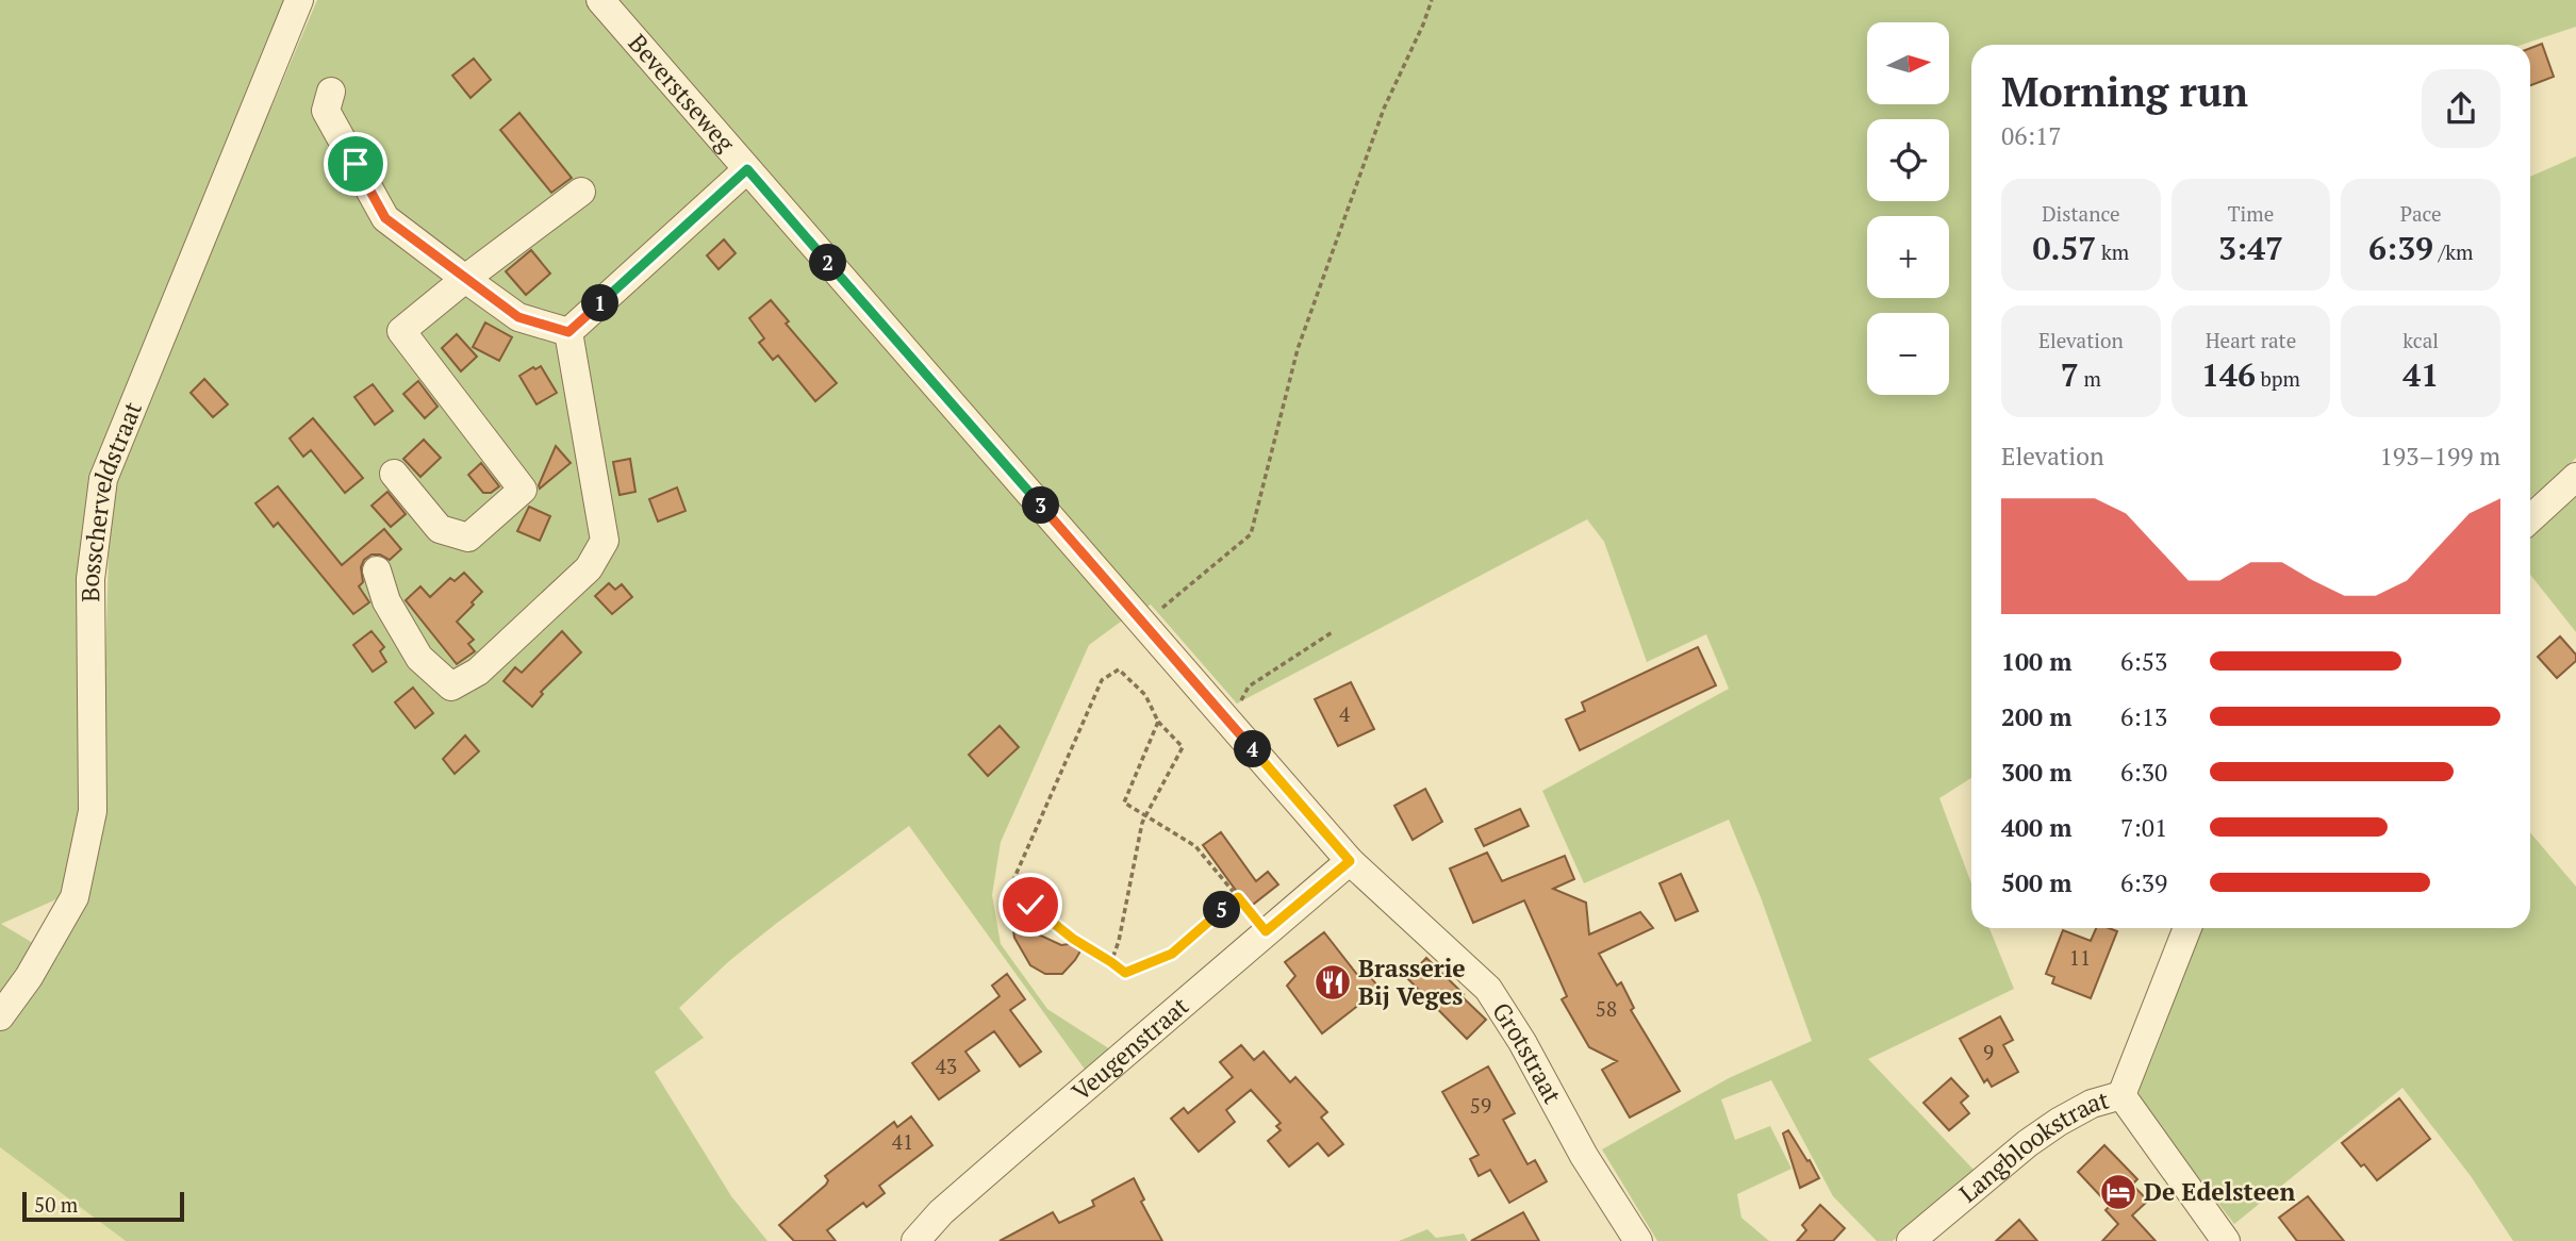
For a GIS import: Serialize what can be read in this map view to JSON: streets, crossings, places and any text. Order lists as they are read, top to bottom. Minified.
{"streets":{"street":["Beverstseweg","Bosscherveldstraat","Veugenstraat","Grotstraat","Langblookstraat"]},"crossings":[["Beverstseweg","Veugenstraat"],["Beverstseweg","Grotstraat"],["Veugenstraat","Grotstraat"]],"places":{"restaurant":["Brasserie Bij Veges"],"hotel":["De Edelsteen"]},"house_numbers":["4","11","58","9","43","59","41"],"scale_bar":"50 m","north":"right","page":{"map_buttons":["+","−"],"heading":["Morning run","06:17"],"stats":[["Distance","0.57 km"],["Time","3:47"],["Pace","6:39 /km"],["Elevation","7 m"],["Heart rate","146 bpm"],["kcal","41"]],"pins":["2","1","3","4","5"],"chart":["Elevation","193–199 m"],"list":[{"name":"100 m","note":"6:53"},{"name":"200 m","note":"6:13"},{"name":"300 m","note":"6:30"},{"name":"400 m","note":"7:01"},{"name":"500 m","note":"6:39"}],"scale":"50 m"}}
